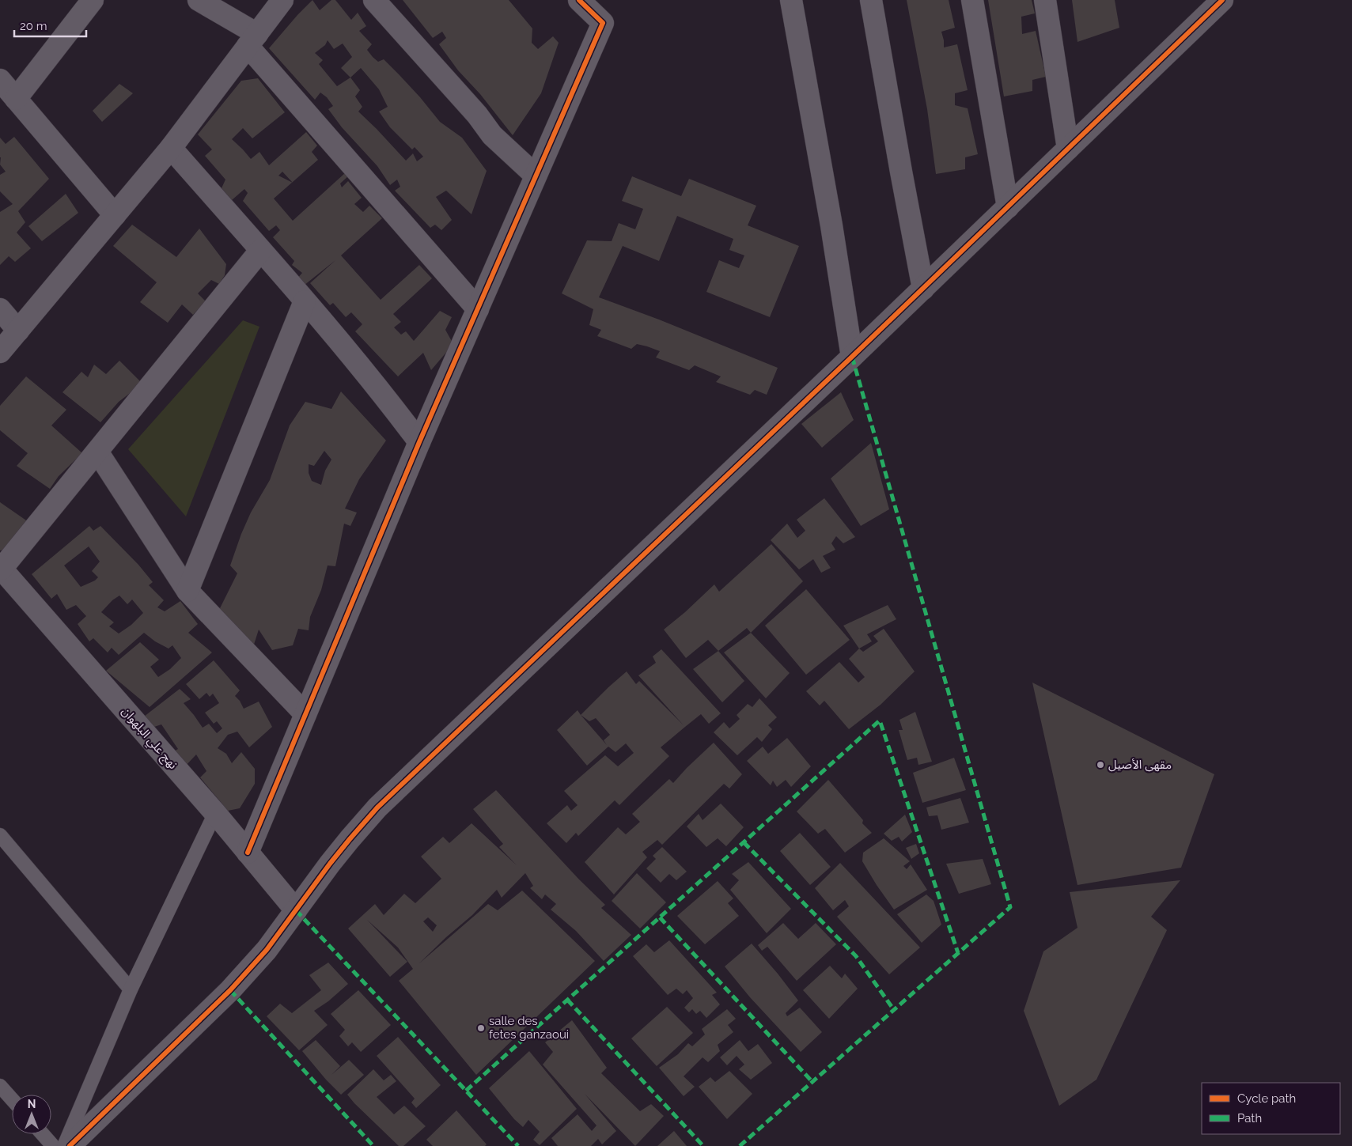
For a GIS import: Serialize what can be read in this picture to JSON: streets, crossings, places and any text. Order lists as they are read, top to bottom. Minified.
{"streets":{"street":["نهج علي البلهوان"]},"places":["مقهى الأصيل","salle des fetes ganzaoui"],"legend":["Cycle path","Path"],"scale_bar":"20 m","north":"top"}
